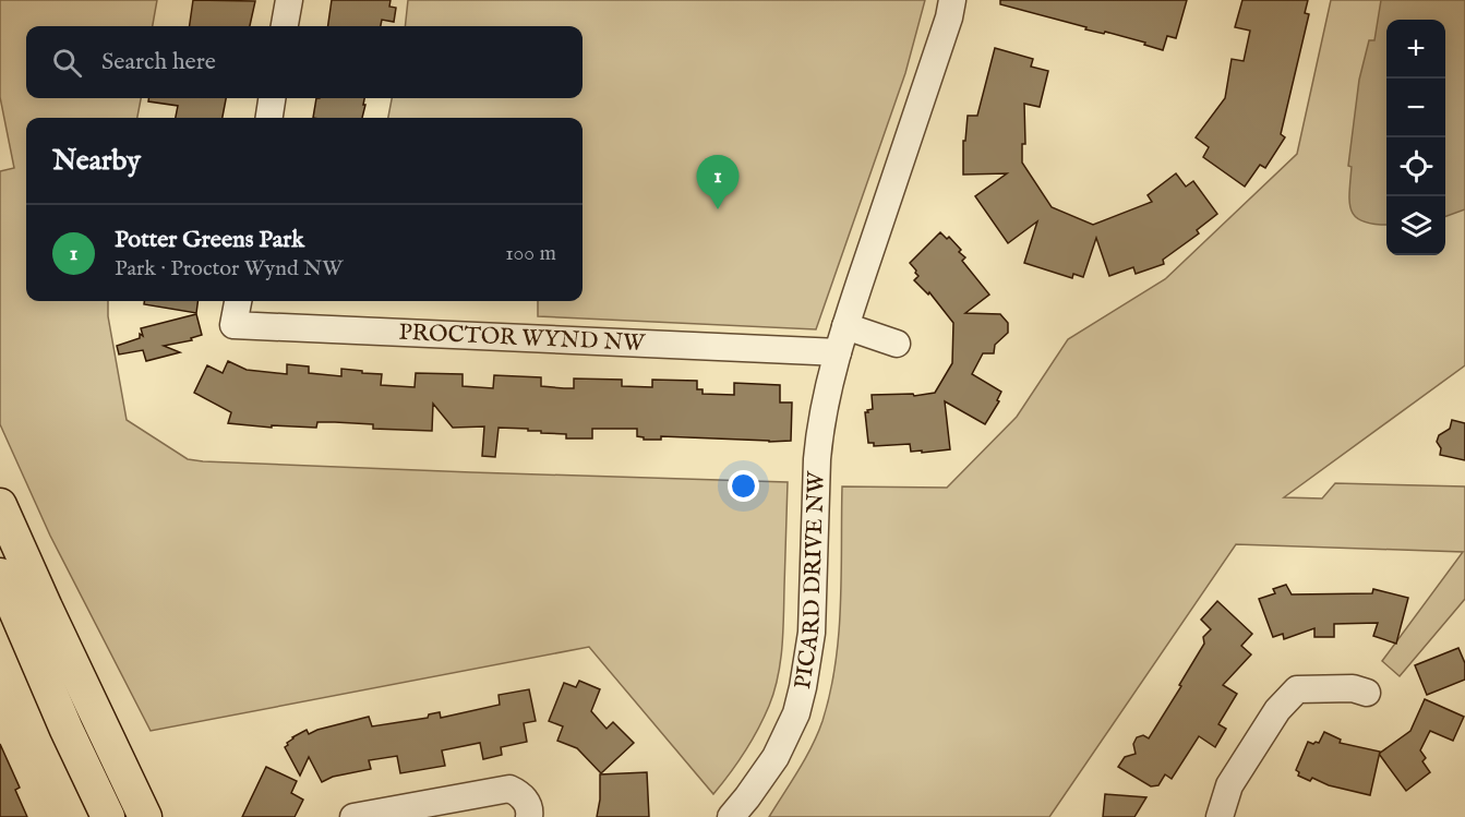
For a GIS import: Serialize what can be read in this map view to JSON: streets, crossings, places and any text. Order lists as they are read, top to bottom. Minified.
{"streets":{"street":["PROCTOR WYND NW","PICARD DRIVE NW"]},"crossings":[["PROCTOR WYND NW","PICARD DRIVE NW"]],"page":{"map_buttons":["+","−"],"search":"Search here","heading":"Nearby","pins":"1","list":[{"mark":"1","name":"Potter Greens Park","note":"Park · Proctor Wynd NW","value":"100 m"}]}}
